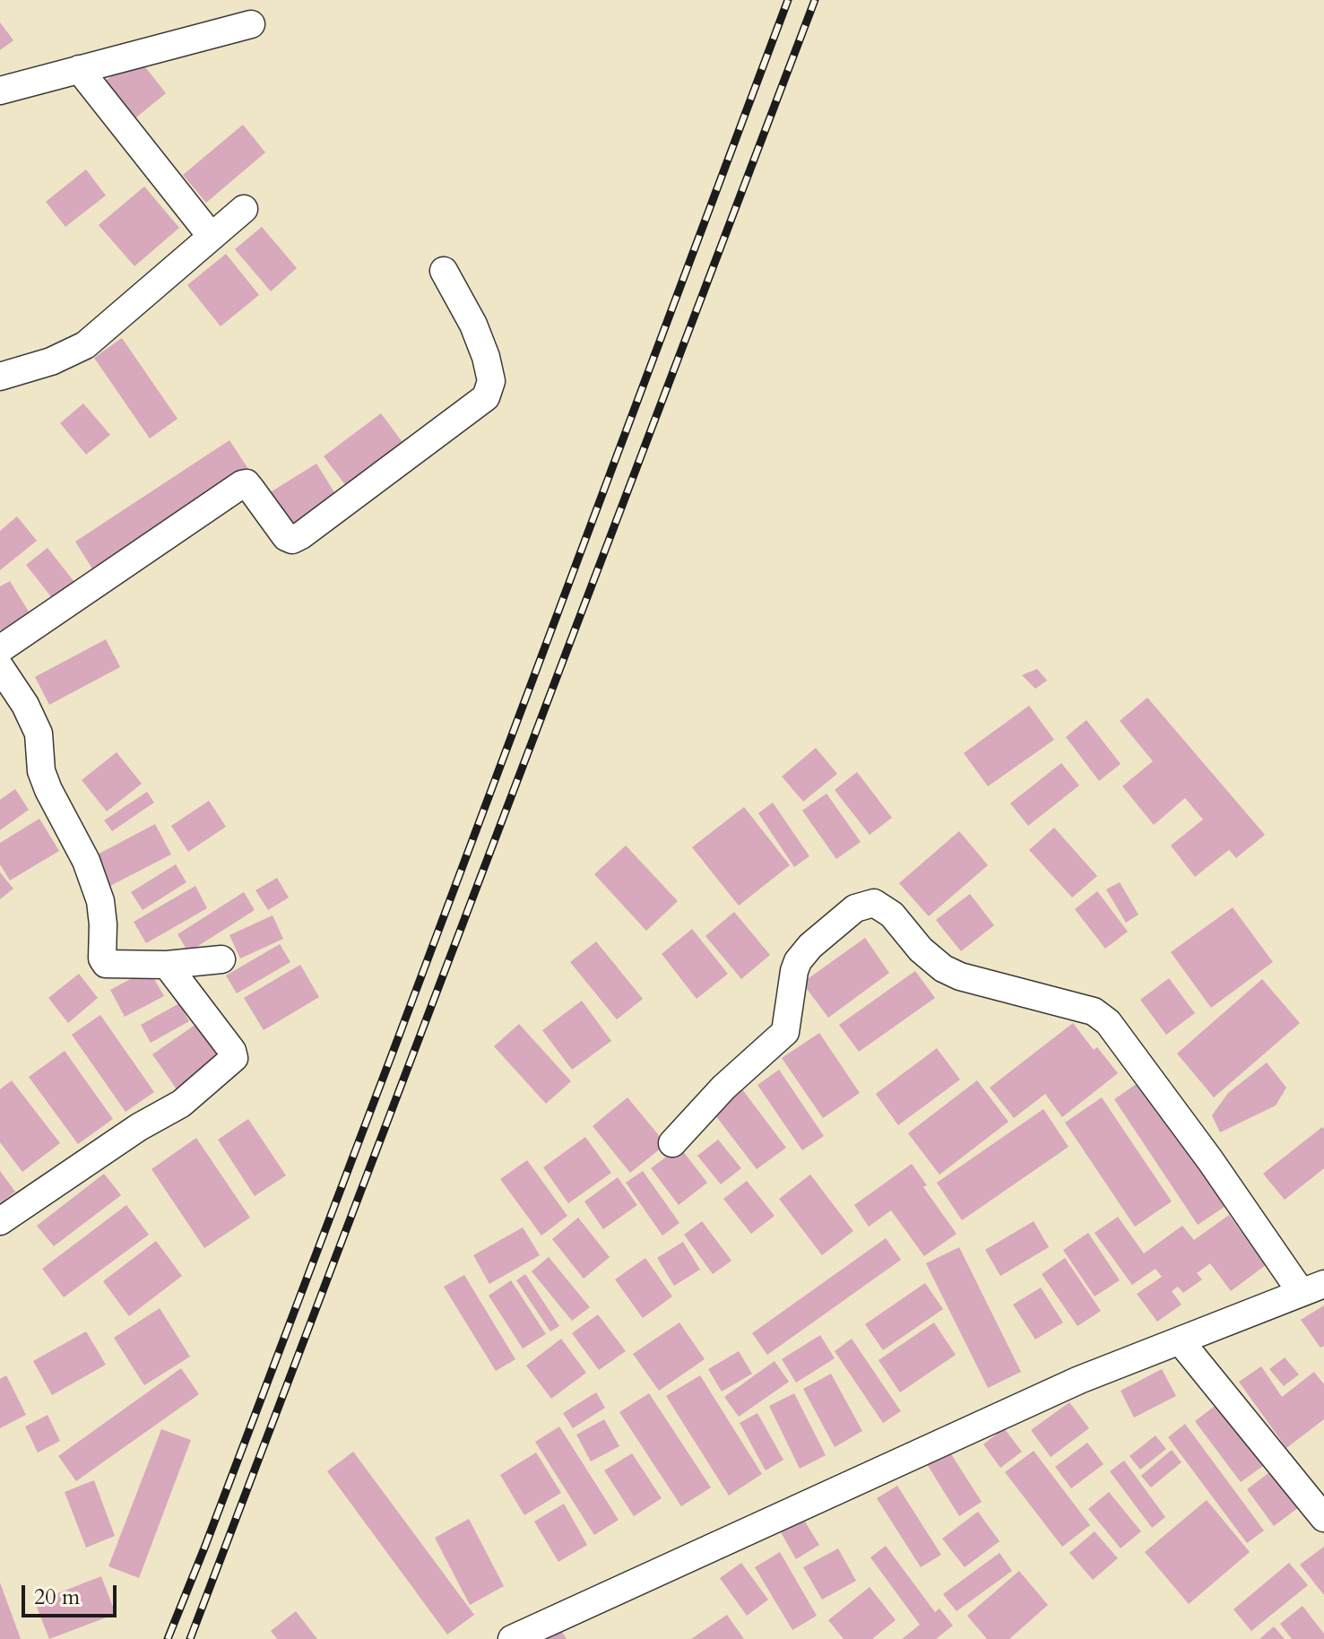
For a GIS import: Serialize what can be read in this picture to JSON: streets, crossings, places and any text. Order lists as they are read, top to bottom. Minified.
{"scale_bar":"20 m"}
